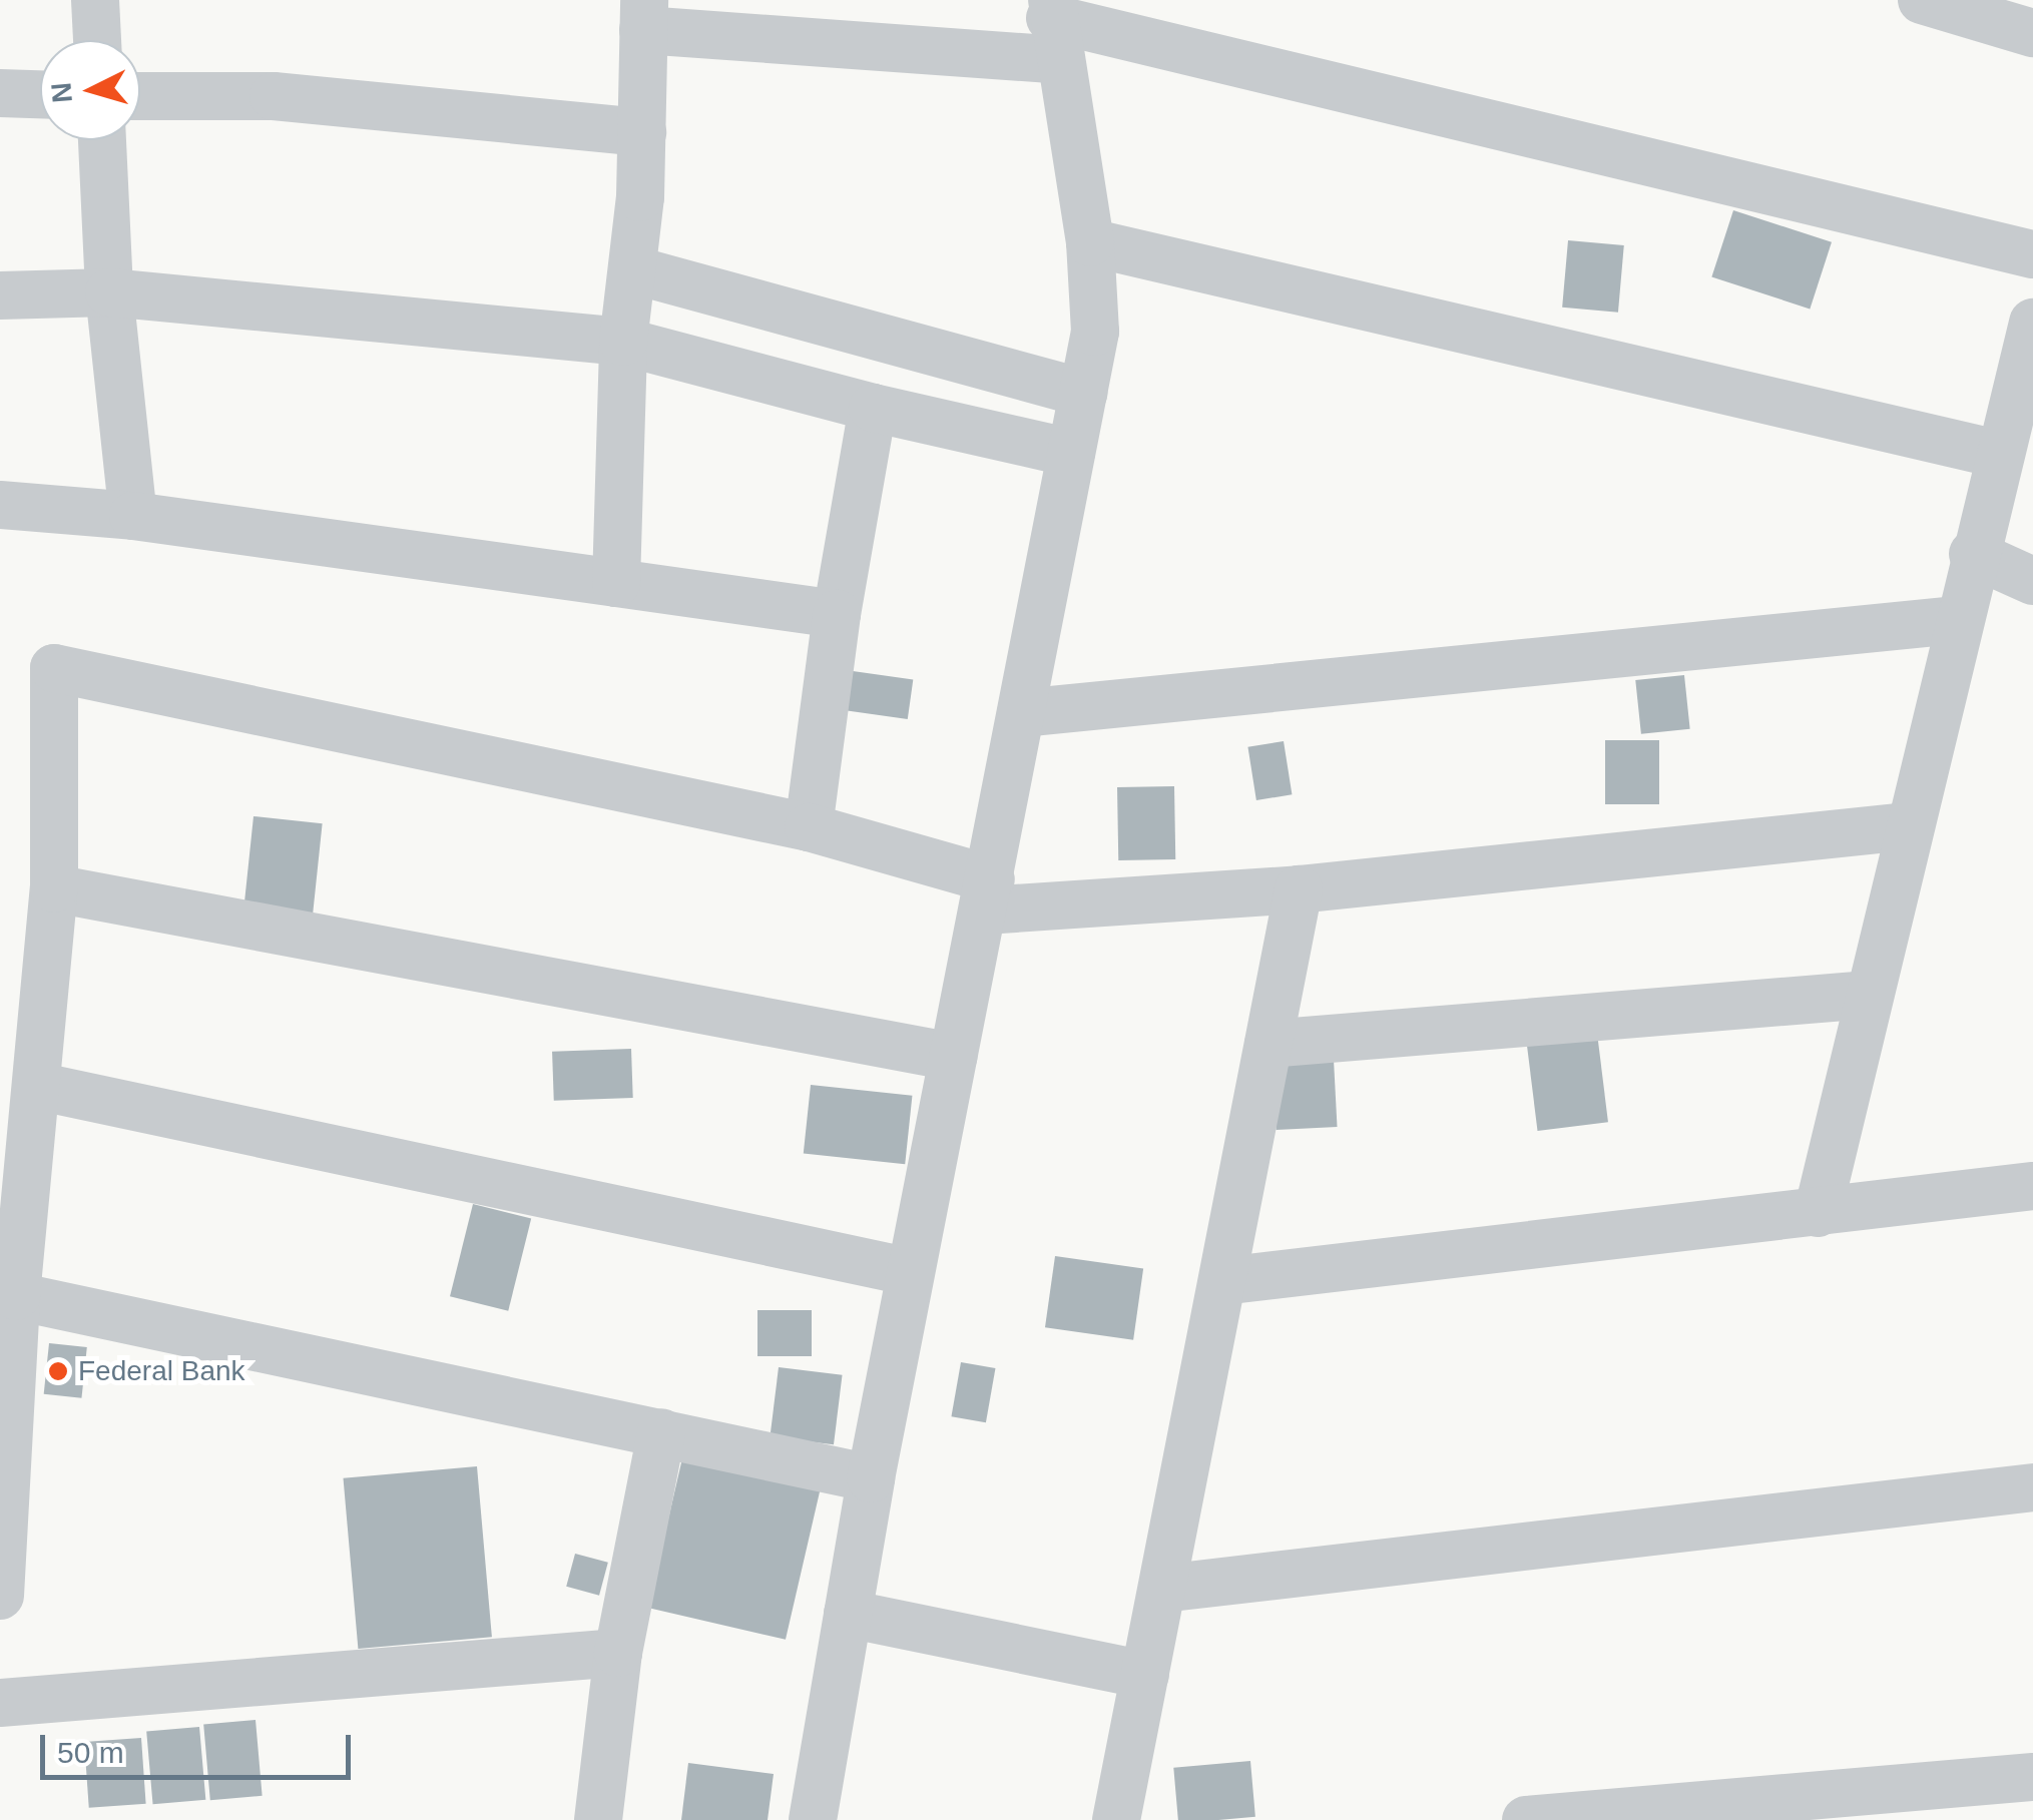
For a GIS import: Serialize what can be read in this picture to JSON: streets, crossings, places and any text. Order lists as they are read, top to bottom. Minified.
{"places":["Federal Bank"],"scale_bar":"50 m","north":"left"}
